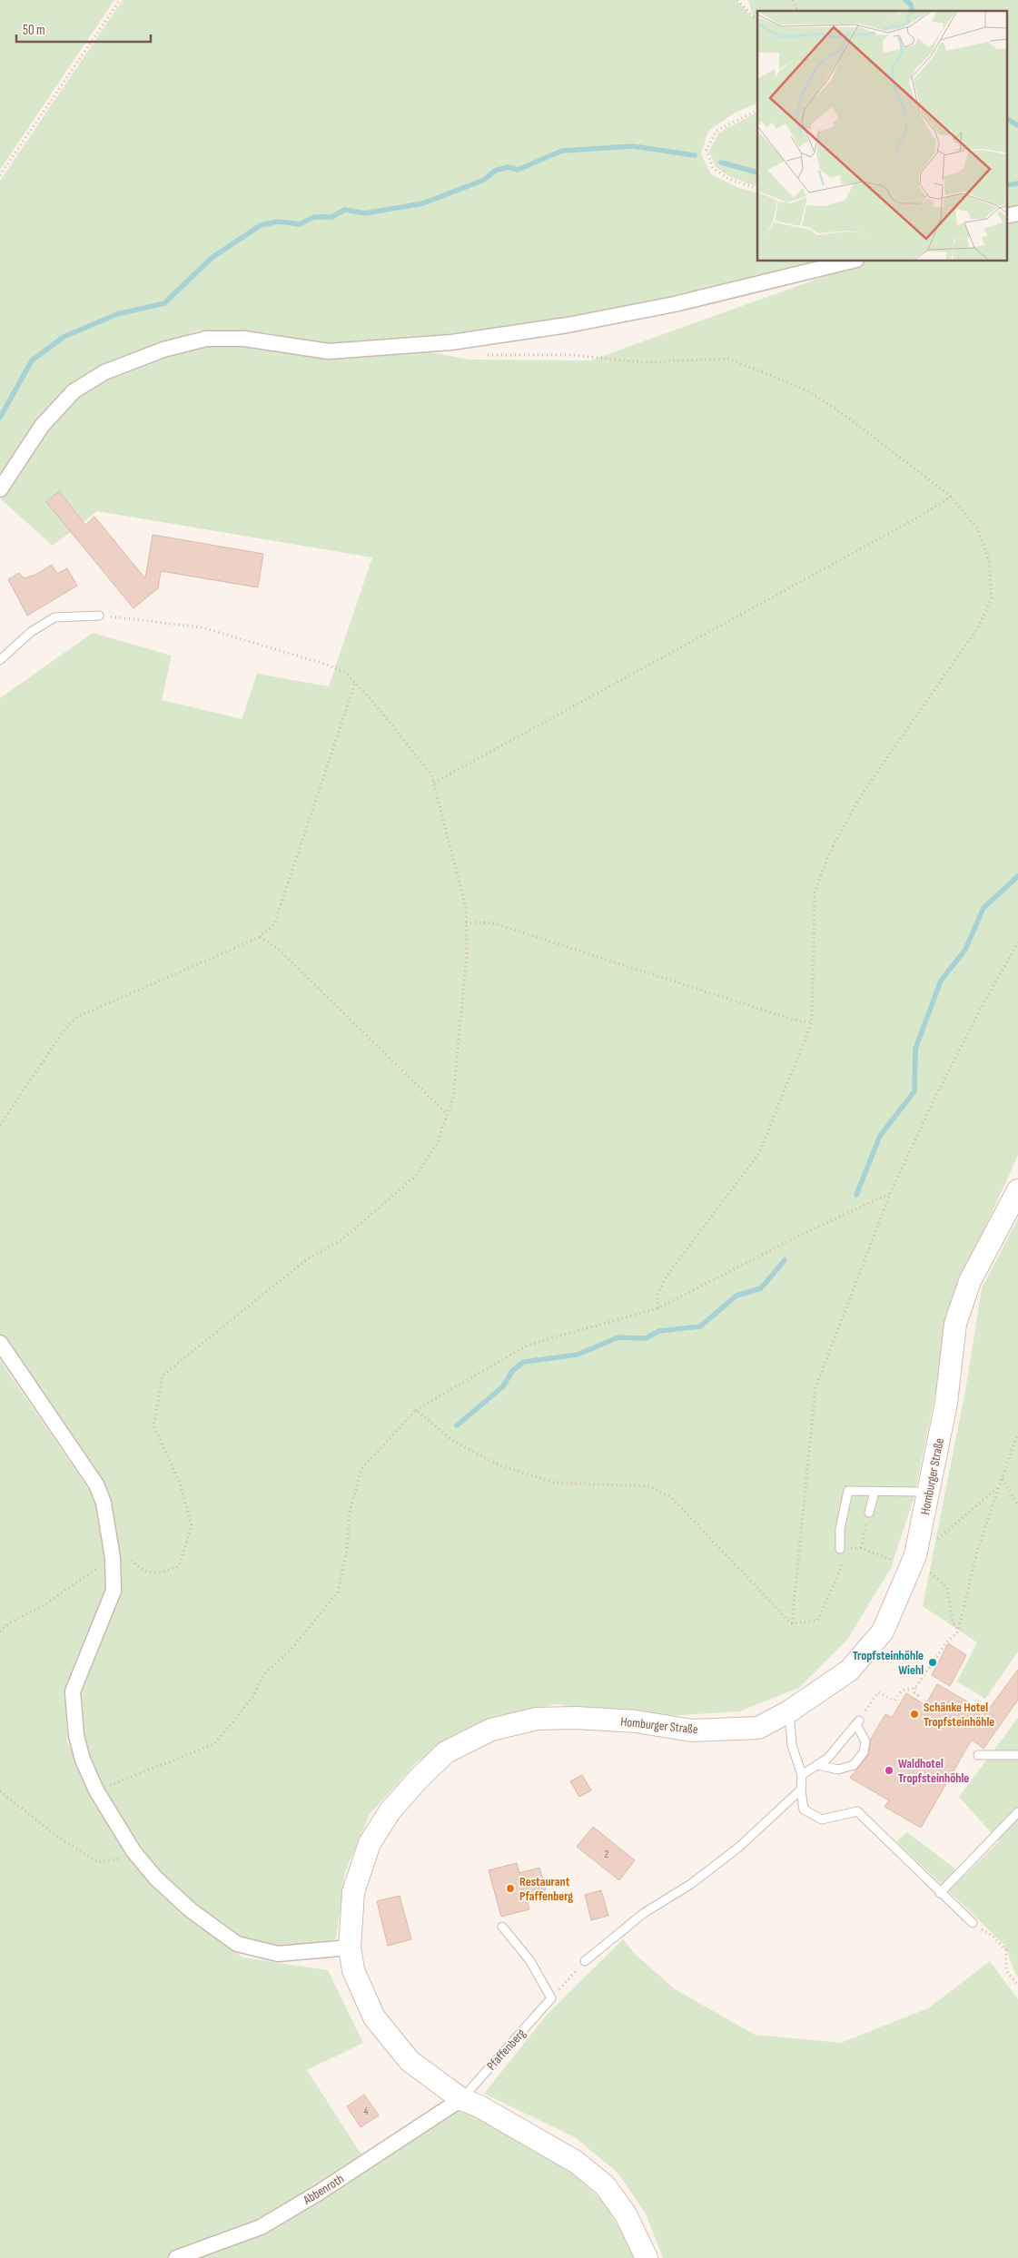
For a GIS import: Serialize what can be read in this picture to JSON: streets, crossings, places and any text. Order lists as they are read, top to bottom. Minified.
{"streets":{"main road":["Homburger Straße"],"street":["Abbenroth"],"lane":["Pfaffenberg"]},"crossings":[["Homburger Straße","Pfaffenberg"],["Homburger Straße","Abbenroth"],["Pfaffenberg","Abbenroth"]],"places":["Tropfsteinhöhle Wiehl","Schänke Hotel Tropfsteinhöhle","Waldhotel Tropfsteinhöhle","Restaurant Pfaffenberg"],"house_numbers":["2","4"],"scale_bar":"50 m"}
